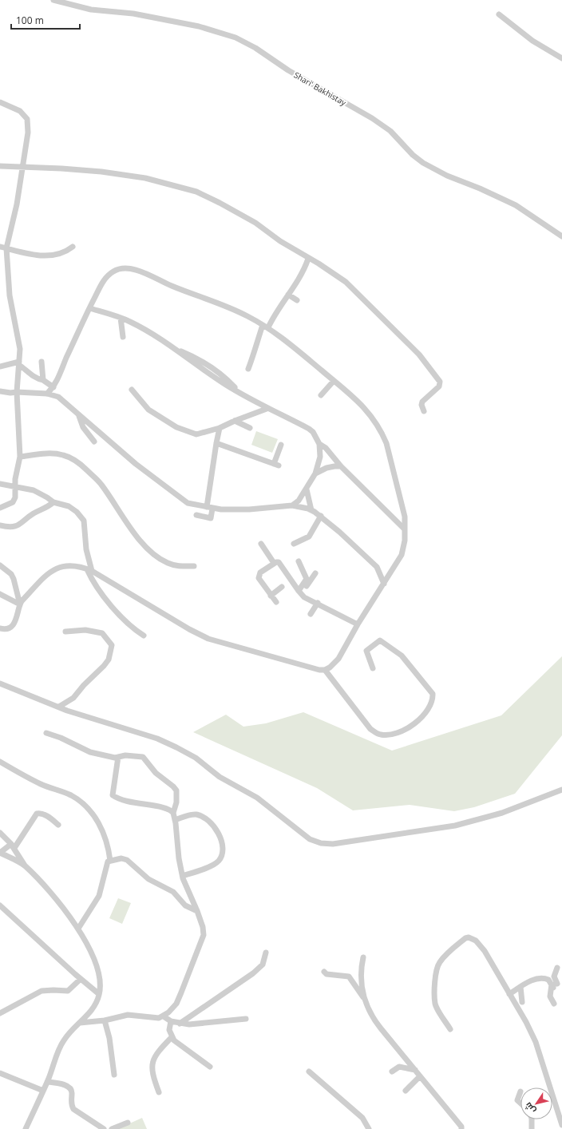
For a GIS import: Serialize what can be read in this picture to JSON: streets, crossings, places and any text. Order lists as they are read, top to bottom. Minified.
{"streets":{"street":["Shari' Bakhistay"]},"scale_bar":"100 m","north":"bottom left"}
